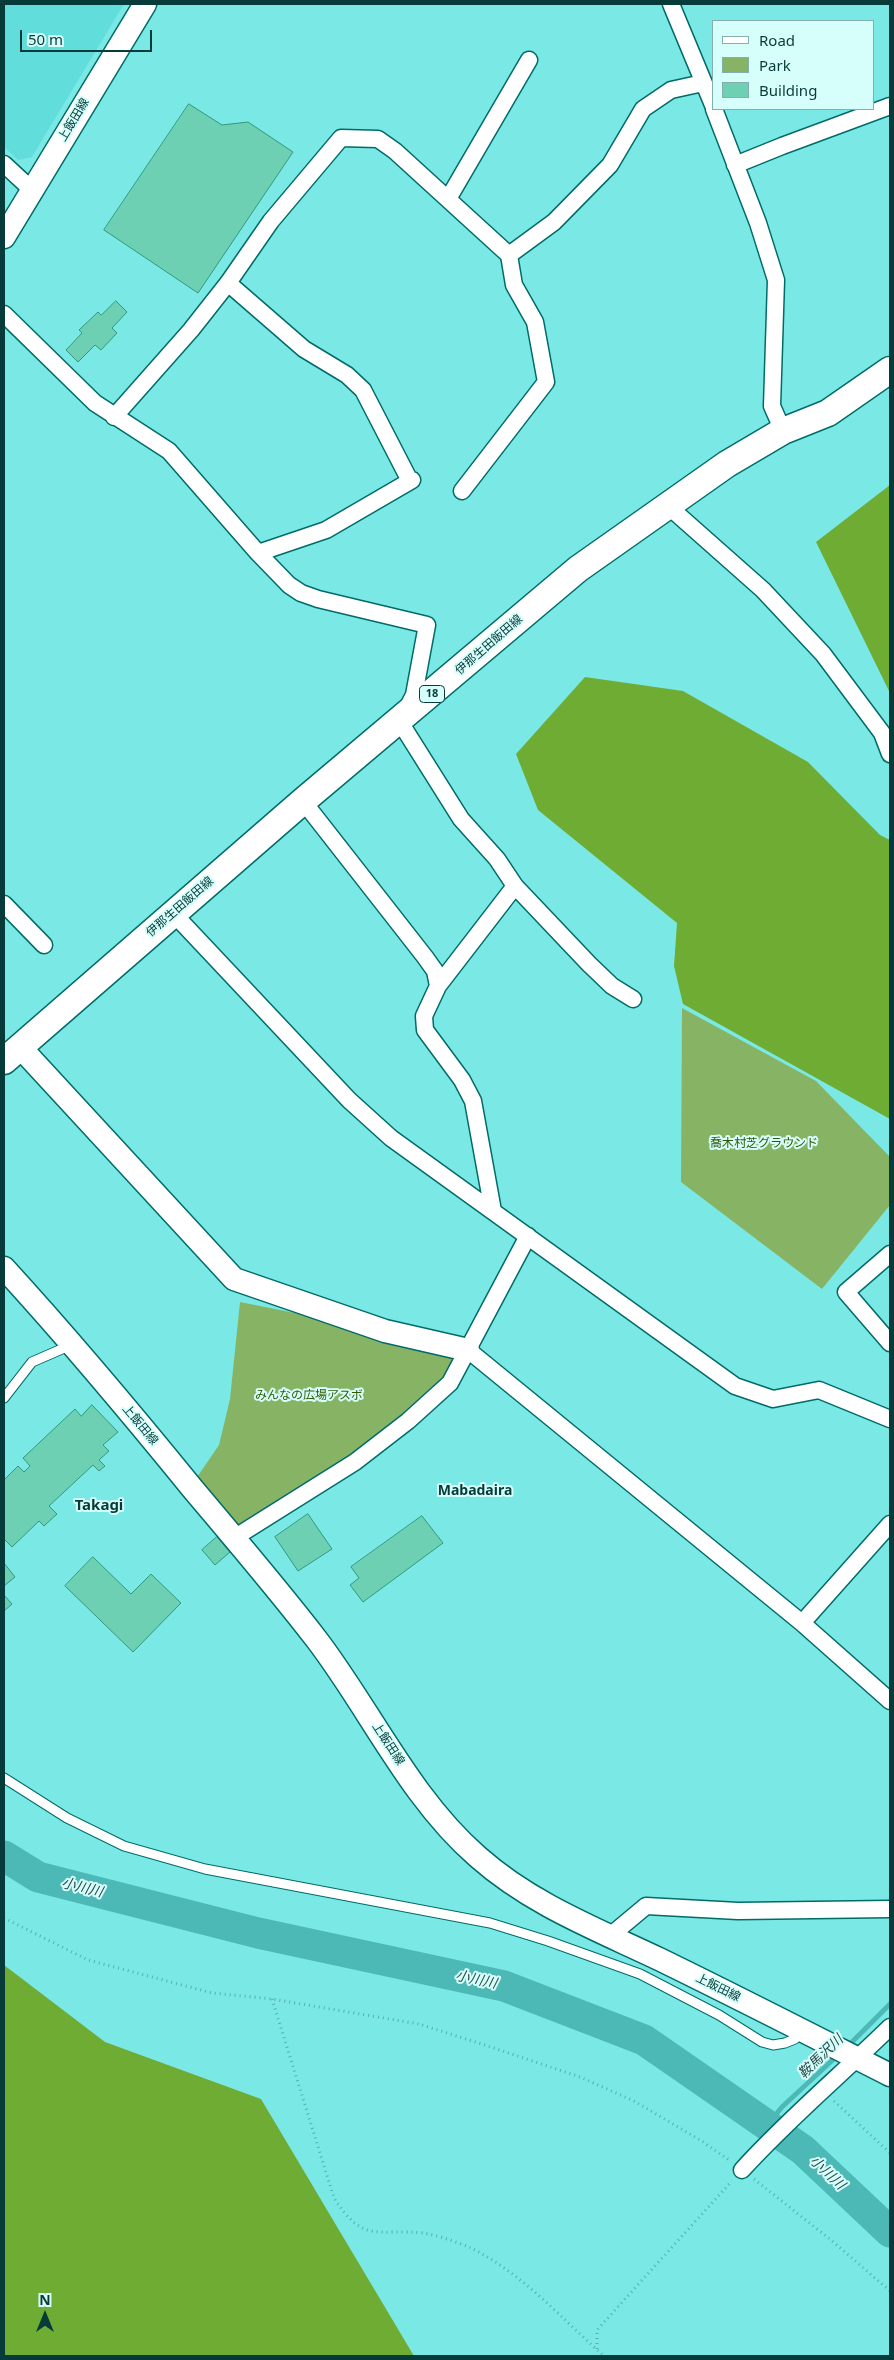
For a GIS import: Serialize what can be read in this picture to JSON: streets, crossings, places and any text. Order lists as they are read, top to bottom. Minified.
{"streets":{"main road":["上飯田線","伊那生田飯田線","18"]},"districts":["Mabadaira","Takagi"],"water":["小川川","鞍馬沢川"],"parks":["喬木村芝グラウンド","みんなの広場アスボ"],"legend":["Road","Park","Building"],"scale_bar":"50 m","north":"top"}
